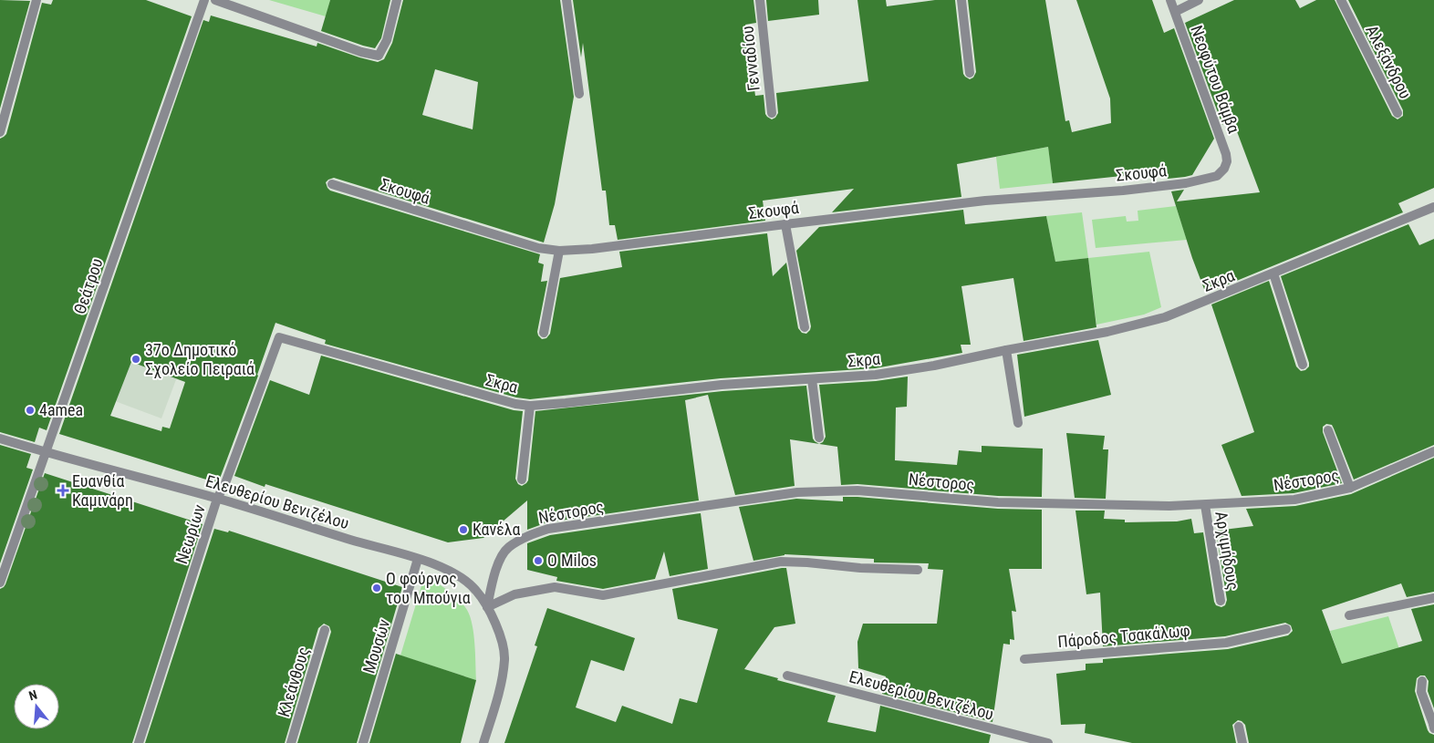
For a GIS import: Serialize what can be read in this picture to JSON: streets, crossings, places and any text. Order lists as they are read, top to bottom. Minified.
{"streets":{"street":["Γενναδίου","Αλεξάνδρου","Νεοφύτου Βάμβα","Σκουφά","Σκρα","Θεάτρου","Νέστορος","Ελευθερίου Βενιζέλου","Νεωρίων","Αρχιμήδους","Πάροδος Τσακάλωφ","Μουσών","Κλεάνθους"]},"crossings":[["Νεοφύτου Βάμβα","Σκουφά"],["Σκρα","Νεωρίων"],["Θεάτρου","Ελευθερίου Βενιζέλου"],["Νέστορος","Ελευθερίου Βενιζέλου"],["Νέστορος","Αρχιμήδους"],["Ελευθερίου Βενιζέλου","Νεωρίων"],["Ελευθερίου Βενιζέλου","Μουσών"]],"places":{"other":["37ο Δημοτικό Σχολείο Πειραιά","4amea","Κανέλα","O Milos","Ο φούρνος του Μπούγια"],"health":["Ευανθία Καμινάρη"]},"north":"top"}
